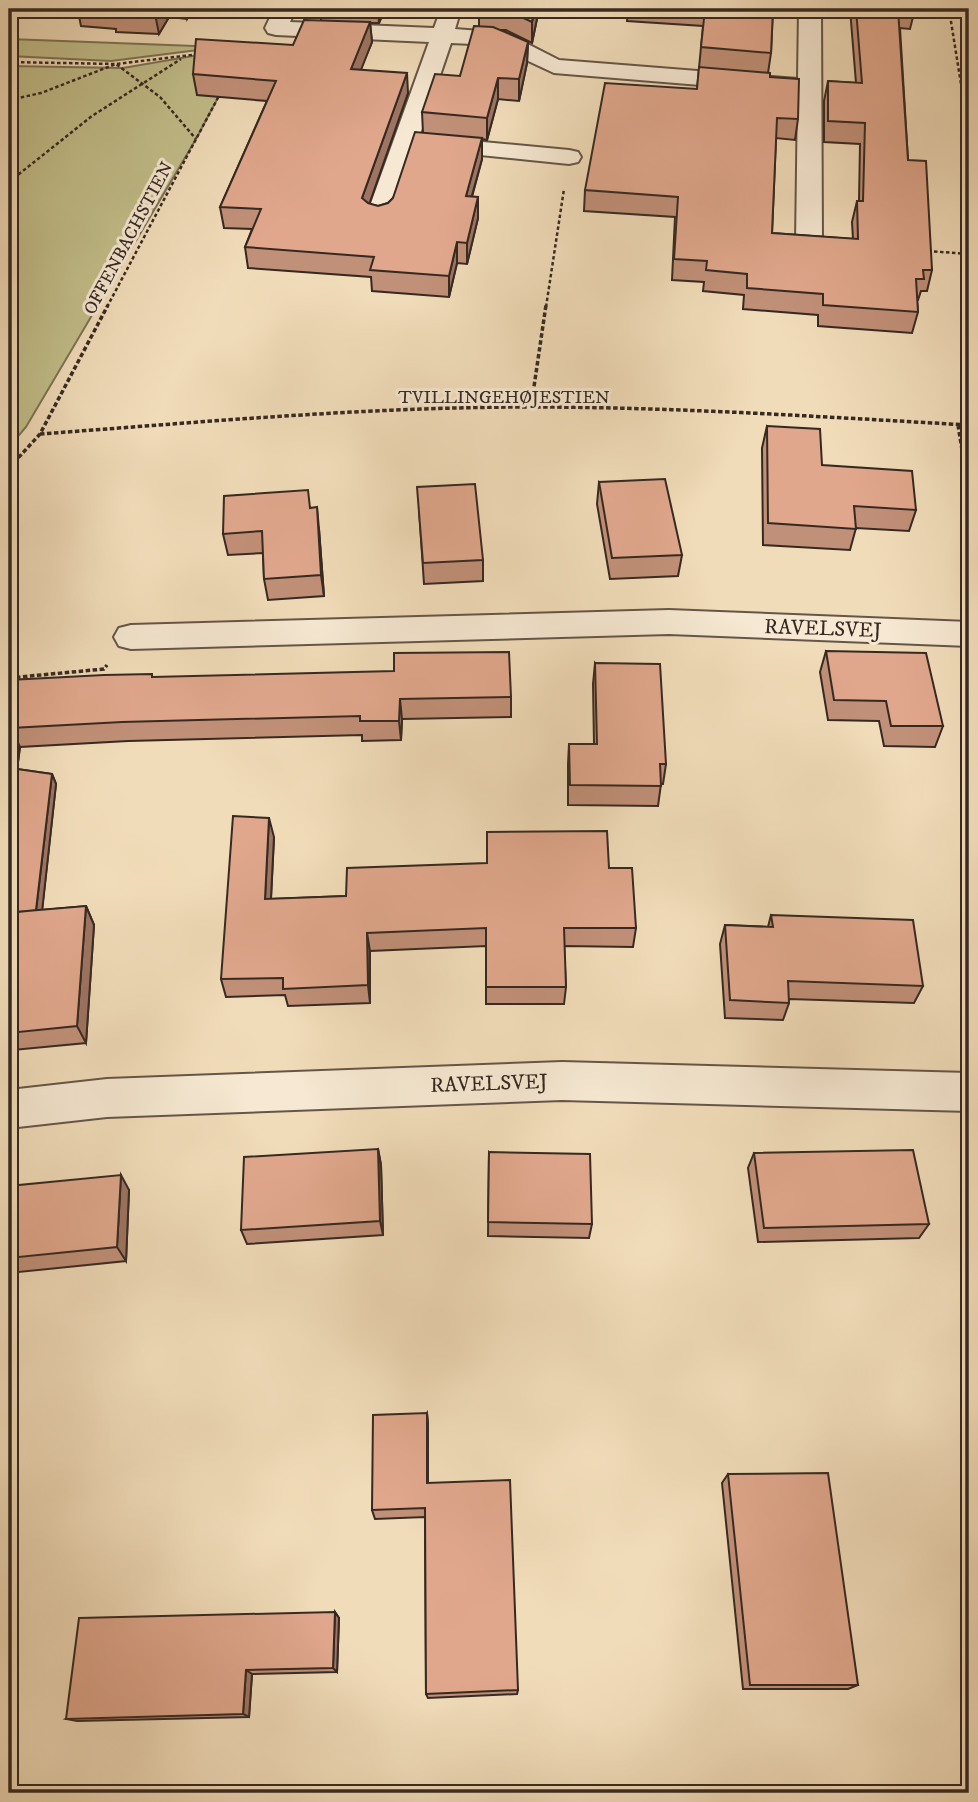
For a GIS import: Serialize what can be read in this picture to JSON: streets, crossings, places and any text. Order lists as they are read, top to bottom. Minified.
{"streets":{"street":["RAVELSVEJ"],"path":["OFFENBACHSTIEN","TVILLINGEHØJESTIEN"]},"crossings":[["OFFENBACHSTIEN","TVILLINGEHØJESTIEN"]]}
